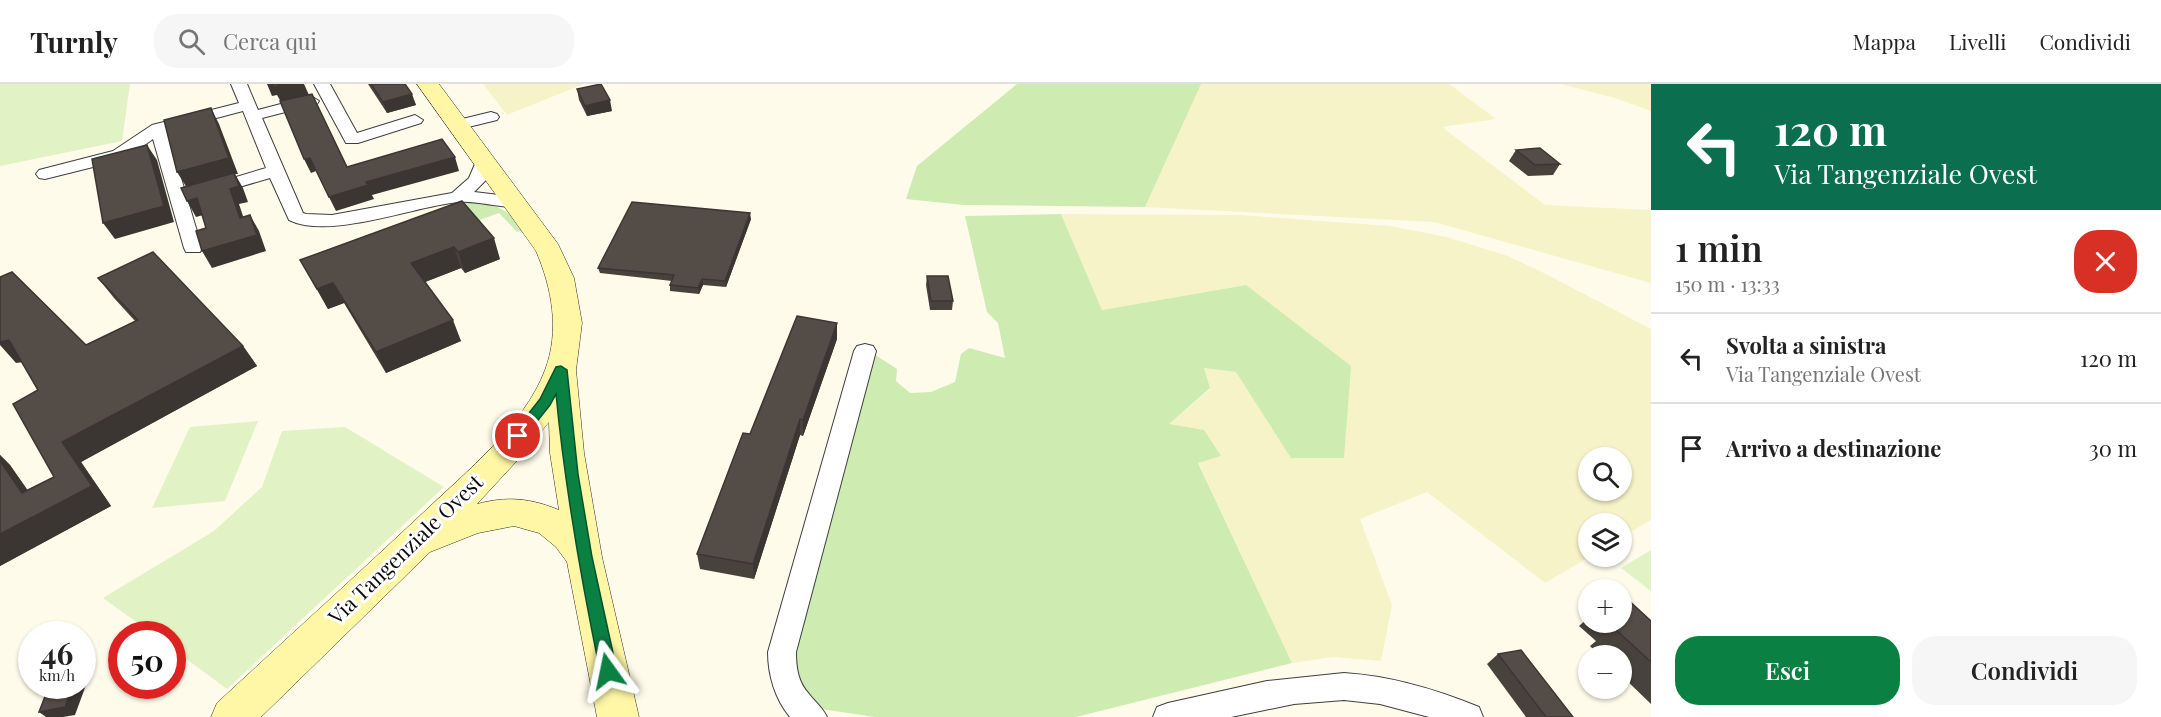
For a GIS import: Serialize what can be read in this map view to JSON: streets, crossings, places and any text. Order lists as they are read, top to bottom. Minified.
{"streets":{"main road":["Via Tangenziale Ovest"]},"page":{"header":"Turnly","search":"Cerca qui","nav":["Mappa","Livelli","Condividi"],"turn":["120 m","Via Tangenziale Ovest"],"heading":["1 min","150 m · 13:33"],"list":[{"name":"Svolta a sinistra","note":"Via Tangenziale Ovest","value":"120 m"},{"name":"Arrivo a destinazione","value":"30 m"}],"map_buttons":["+","−"],"speed":"46 km/h","limit":"50","buttons":["Esci","Condividi"]}}
